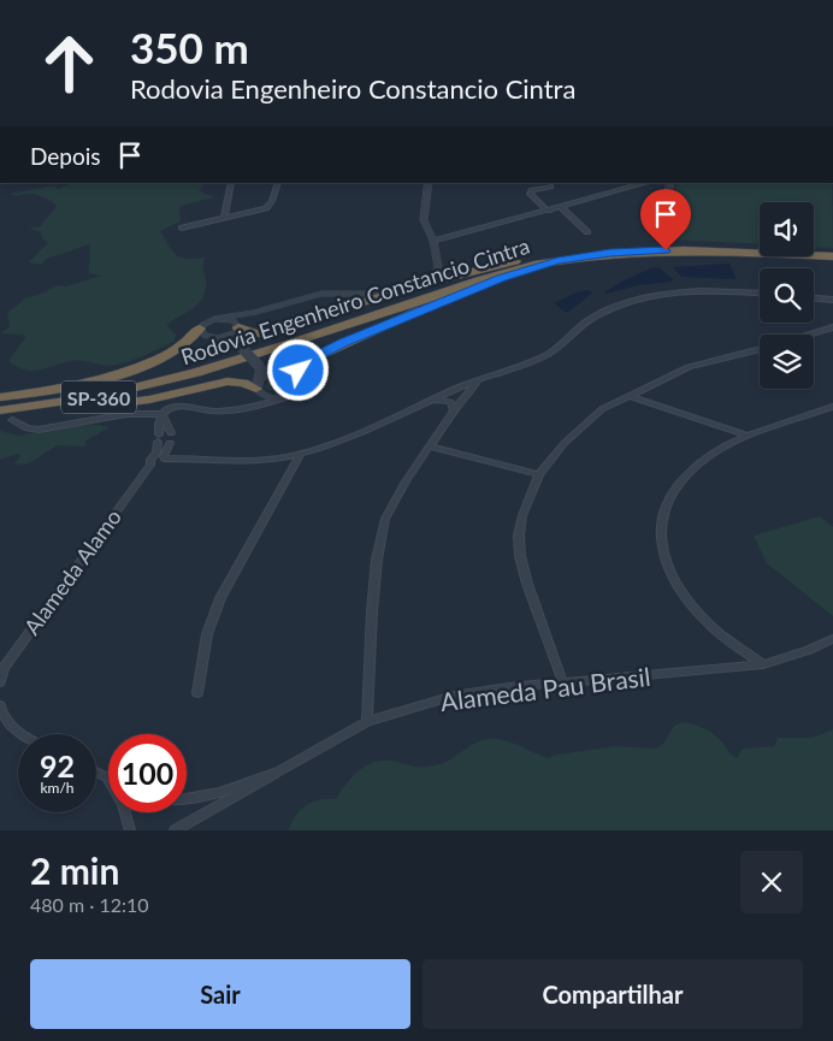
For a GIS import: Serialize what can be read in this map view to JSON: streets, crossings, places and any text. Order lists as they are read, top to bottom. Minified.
{"streets":{"highway":["Rodovia Engenheiro Constancio Cintra","SP-360"],"street":["Alameda Alamo","Alameda Pau Brasil"]},"page":{"turn":["350 m","Rodovia Engenheiro Constancio Cintra"],"then":"Depois","speed":"92 km/h","limit":"100","heading":["2 min","480 m · 12:10"],"buttons":["Sair","Compartilhar"]}}
